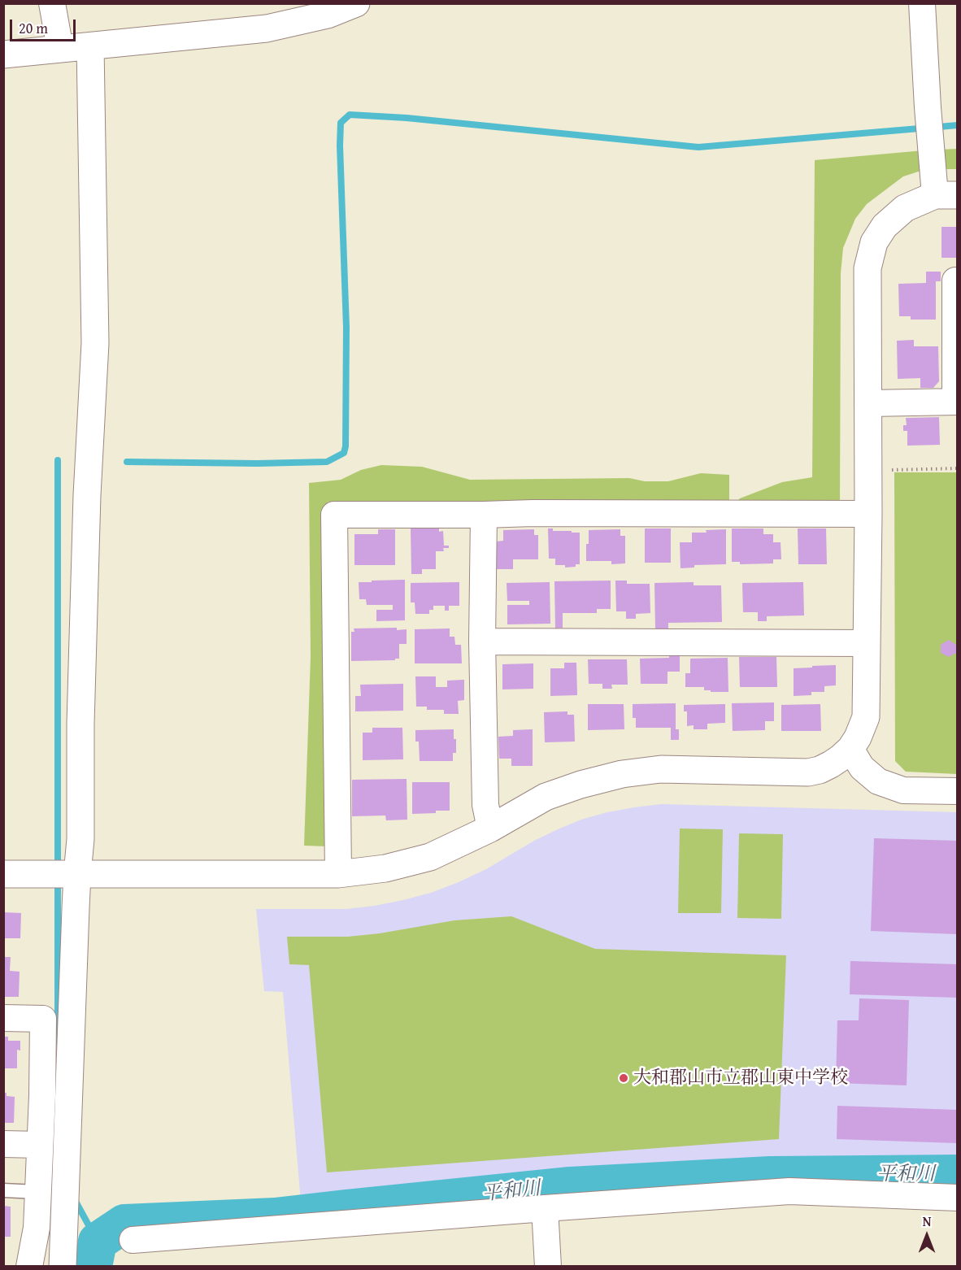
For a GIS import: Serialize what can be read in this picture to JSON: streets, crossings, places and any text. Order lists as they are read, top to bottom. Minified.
{"water":["平和川"],"places":["大和郡山市立郡山東中学校"],"scale_bar":"20 m","north":"top"}
